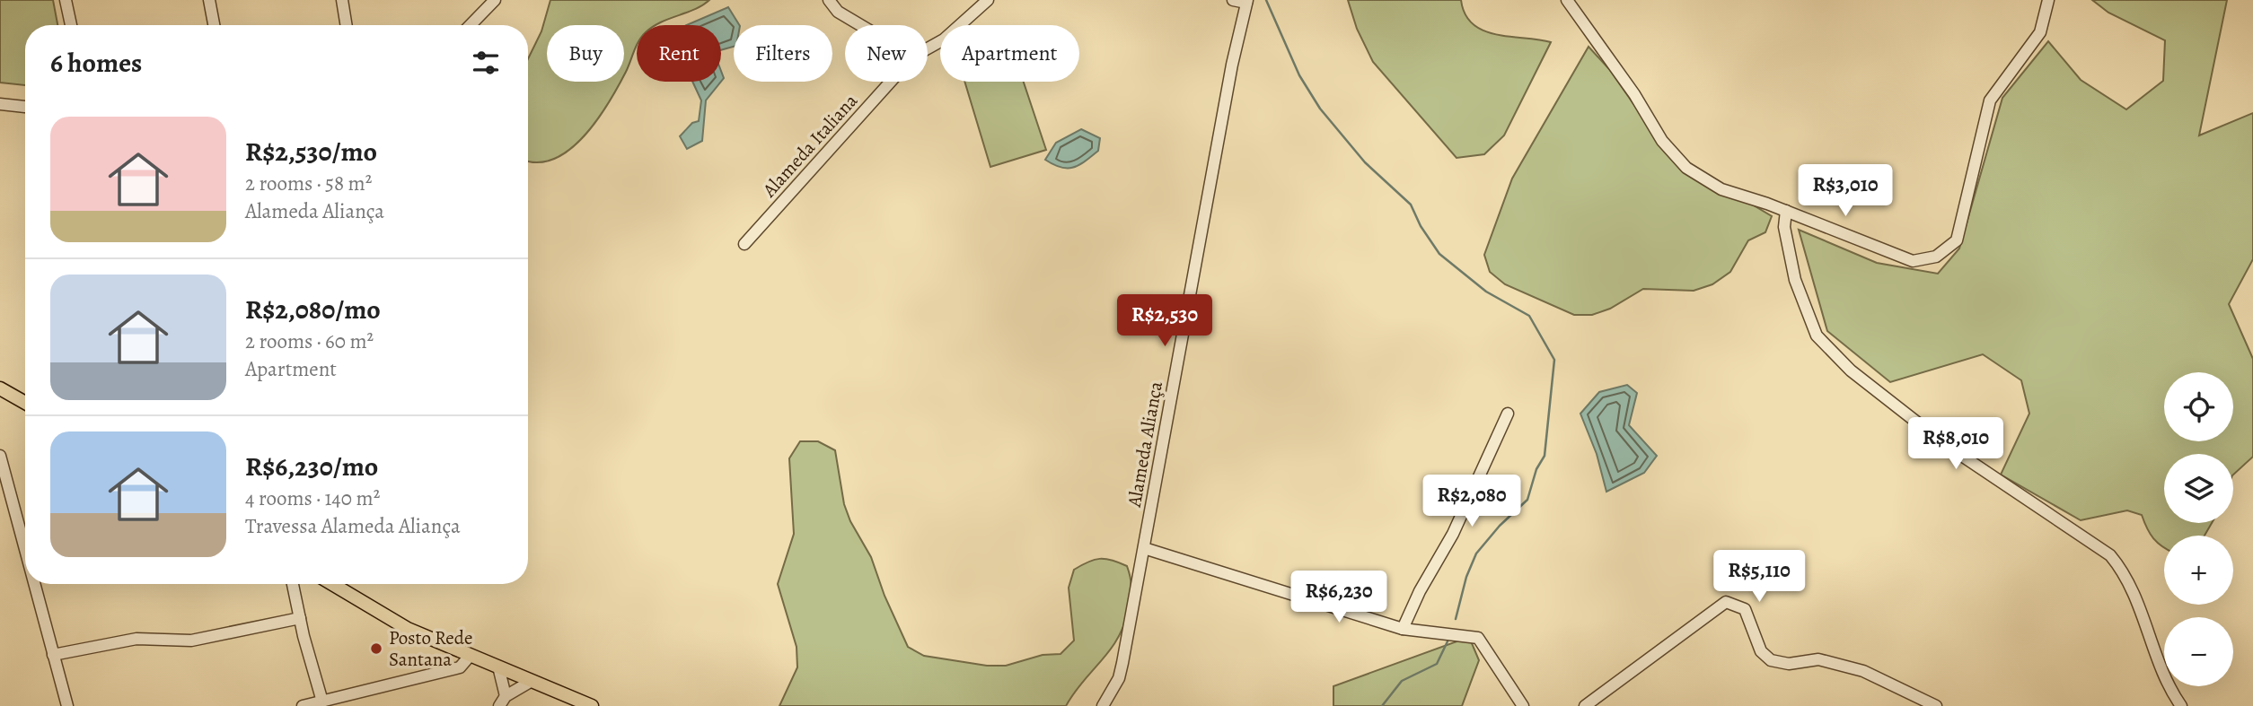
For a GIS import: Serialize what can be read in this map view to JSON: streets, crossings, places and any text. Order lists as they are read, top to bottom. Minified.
{"streets":{"street":["Alameda Italiana","Alameda Aliança"]},"places":["Posto Rede Santana"],"page":{"chip":["Buy","Rent","Filters","New","Apartment"],"heading":"6 homes","list":[{"name":"R$2,530/mo","note":"2 rooms · 58 m² · Alameda Aliança"},{"name":"R$2,080/mo","note":"2 rooms · 60 m² · Apartment"},{"name":"R$6,230/mo","note":"4 rooms · 140 m² · Travessa Alameda Aliança"}],"price":["R$3,010","R$2,530","R$8,010","R$2,080","R$5,110","R$6,230"],"map_buttons":["+","−"]}}
